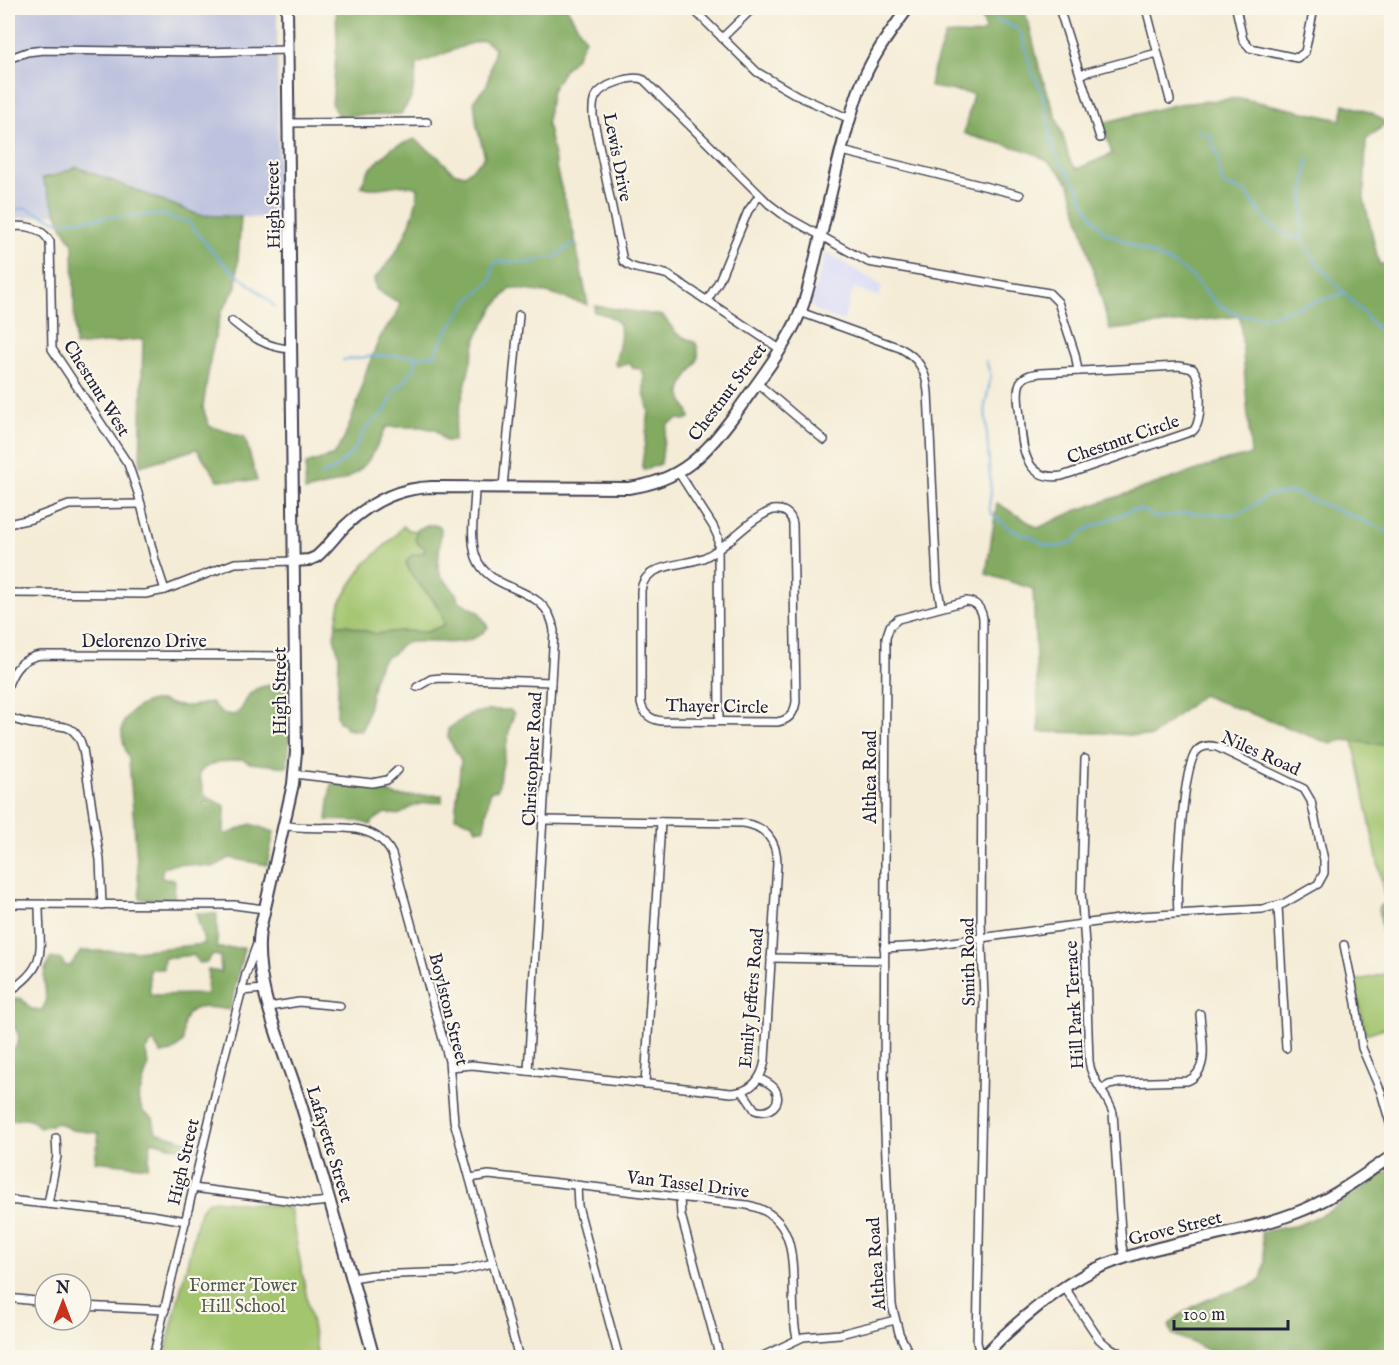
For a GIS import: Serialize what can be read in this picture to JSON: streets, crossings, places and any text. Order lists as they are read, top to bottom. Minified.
{"streets":{"main road":["High Street","Chestnut Street","Lafayette Street","Grove Street"],"street":["Lewis Drive","Chestnut West","Chestnut Circle","Delorenzo Drive","Thayer Circle","Niles Road","Christopher Road","Althea Road","Smith Road","Emily Jeffers Road","Hill Park Terrace","Boylston Street","Van Tassel Drive"]},"crossings":[["Lewis Drive","Chestnut Street"],["High Street","Chestnut Street"],["High Street","Delorenzo Drive"],["High Street","Boylston Street"],["High Street","Lafayette Street"],["Chestnut Street","Christopher Road"],["Niles Road","Althea Road"],["Niles Road","Smith Road"],["Niles Road","Hill Park Terrace"],["Christopher Road","Emily Jeffers Road"],["Althea Road","Smith Road"],["Smith Road","Grove Street"],["Emily Jeffers Road","Boylston Street"],["Hill Park Terrace","Grove Street"],["Boylston Street","Van Tassel Drive"]],"parks":["Former Tower Hill School"],"scale_bar":"100 m","north":"top"}
